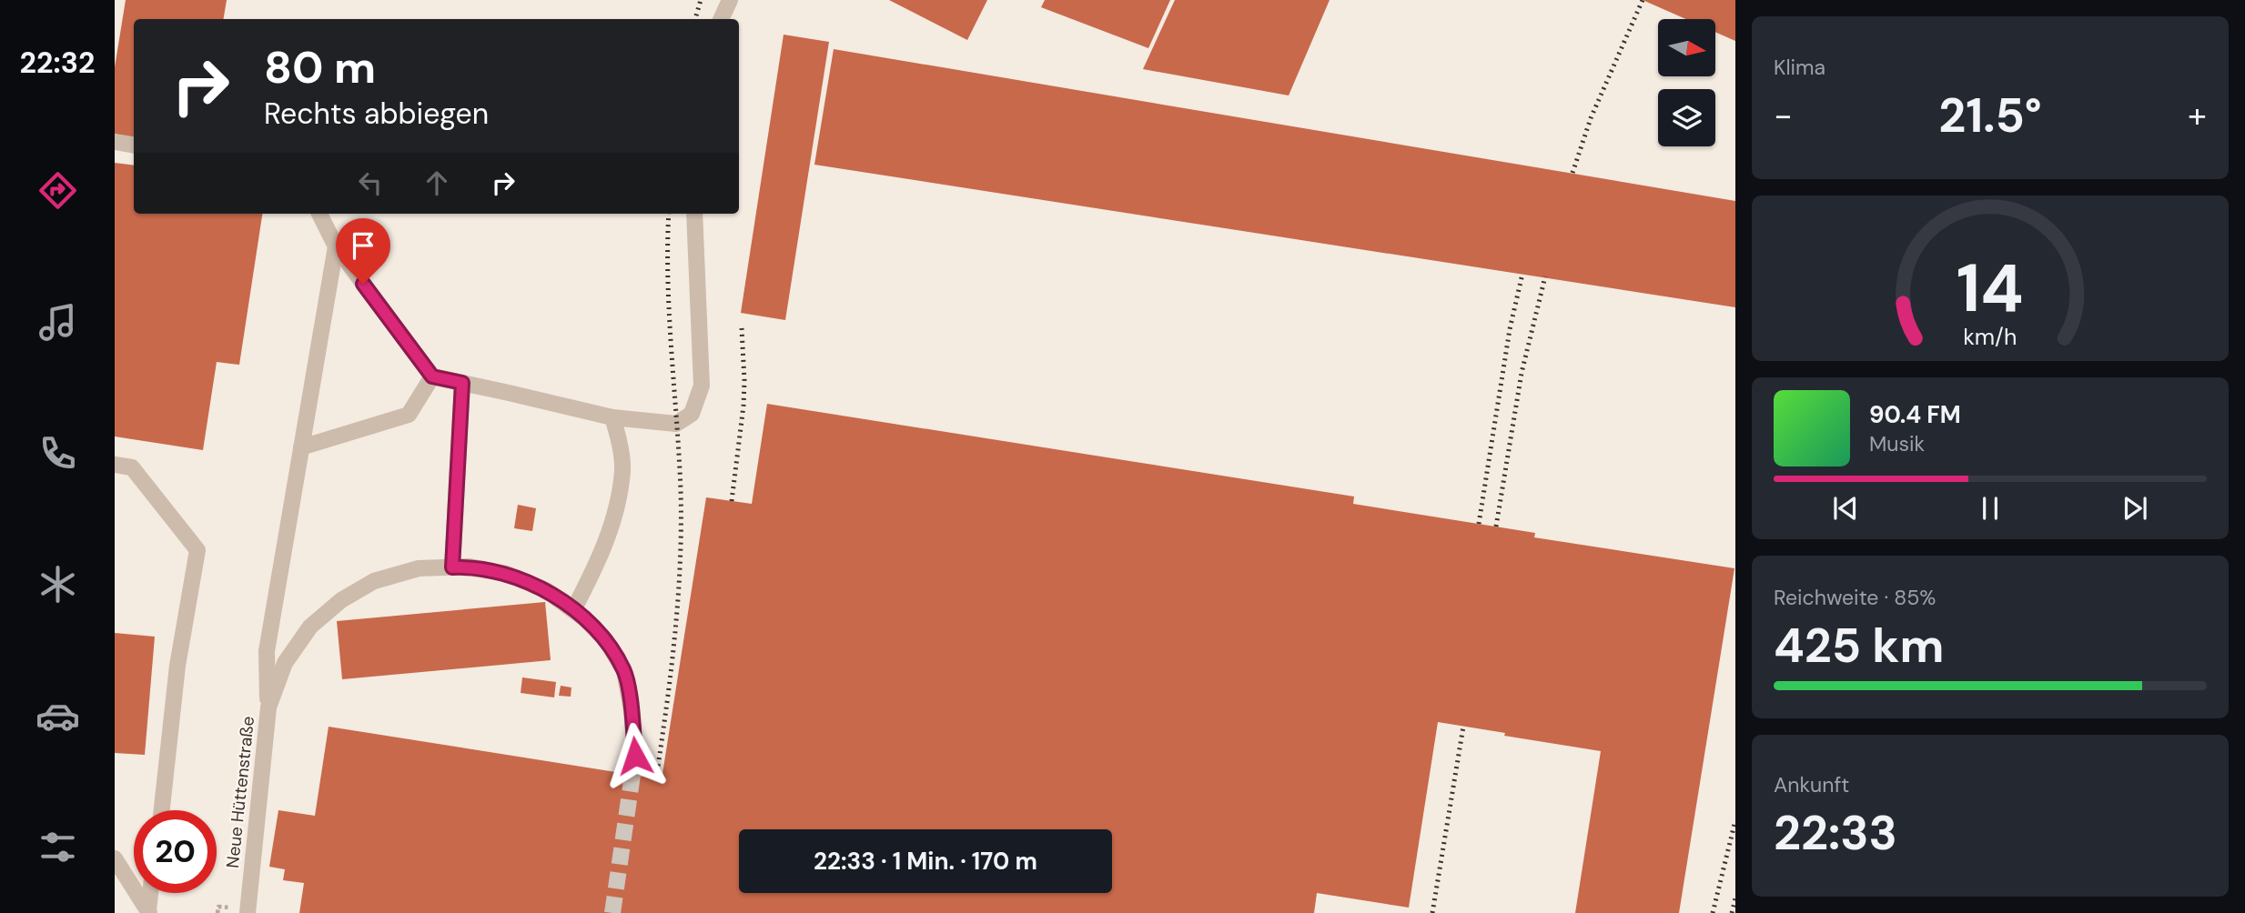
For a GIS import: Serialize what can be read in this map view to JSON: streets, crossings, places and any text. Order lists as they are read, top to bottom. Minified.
{"streets":{"street":["Neue Hüttenstraße"]},"north":"right","page":{"tabs":"22:32","tile":["Klima",["Reichweite · 85%","425 km"],["Ankunft","22:33"]],"turn":["80 m","Rechts abbiegen"],"heat":["−","21.5°","+"],"song":["90.4 FM","Musik"],"limit":"20","trip":"22:33 · 1 Min. · 170 m","gauge":["14","km/h"]}}
